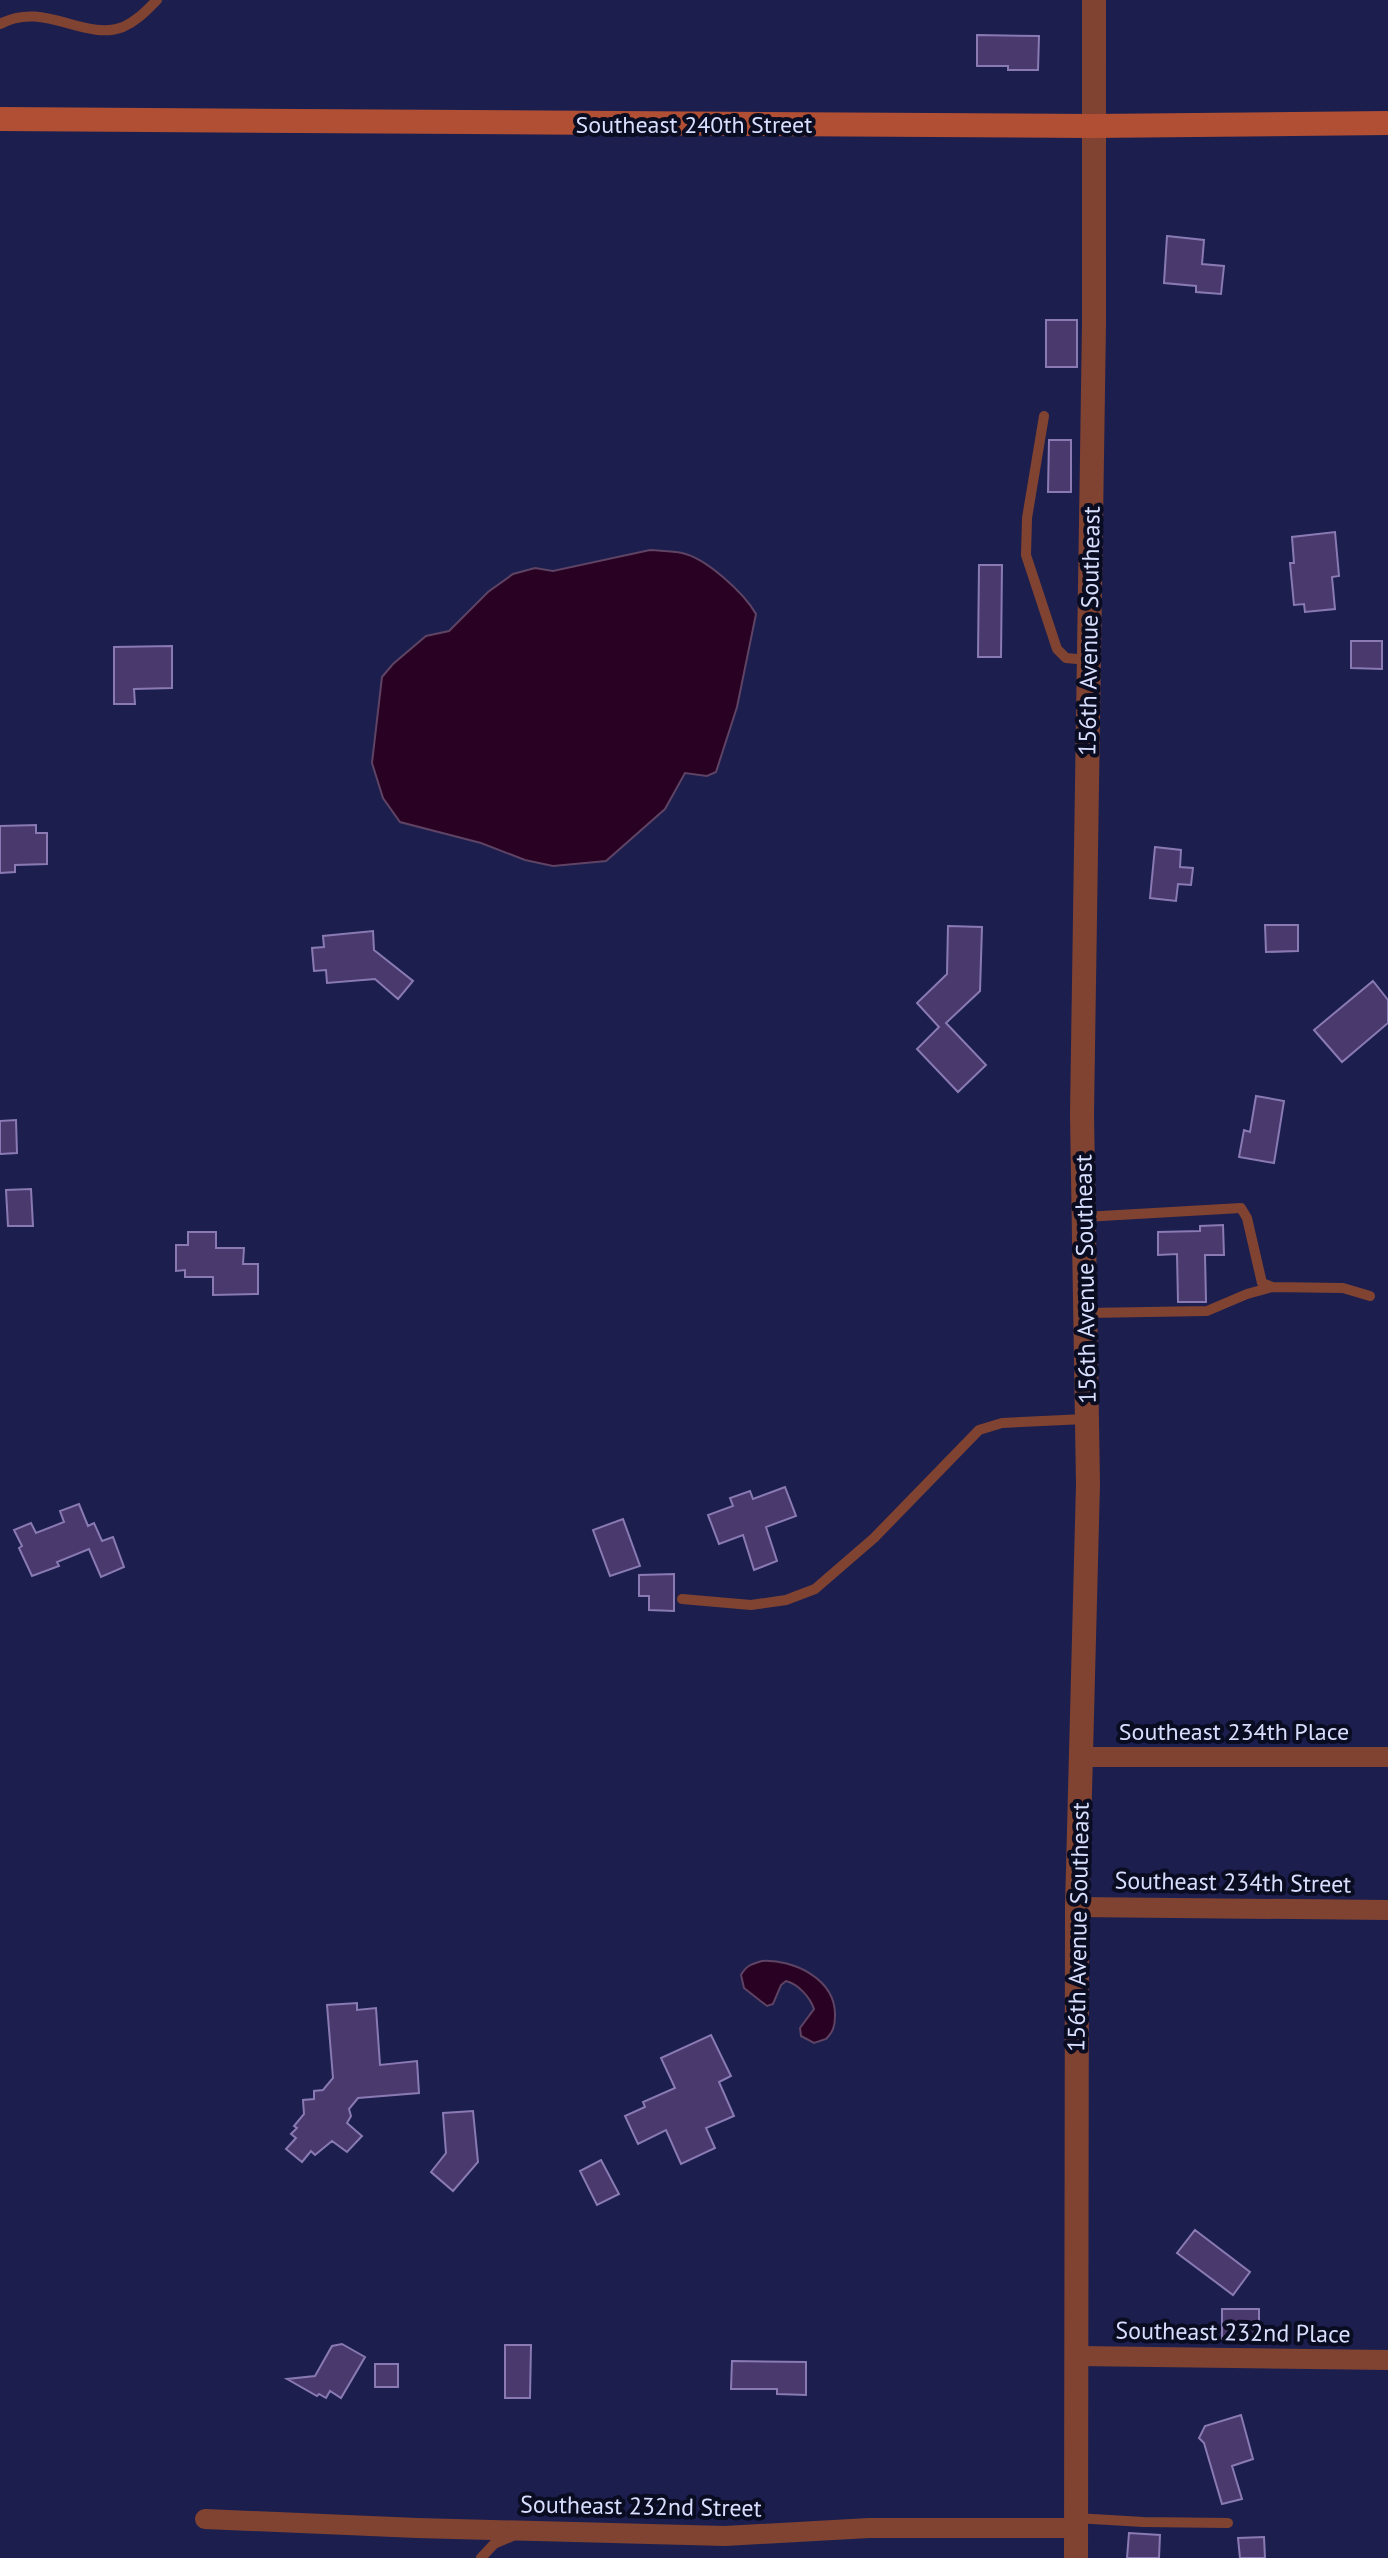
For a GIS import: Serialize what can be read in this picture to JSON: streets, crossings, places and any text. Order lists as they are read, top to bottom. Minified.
{"streets":{"main road":["Southeast 240th Street"],"street":["156th Avenue Southeast","Southeast 234th Place","Southeast 234th Street","Southeast 232nd Place","Southeast 232nd Street"]},"crossings":[["Southeast 240th Street","156th Avenue Southeast"],["156th Avenue Southeast","Southeast 234th Place"],["156th Avenue Southeast","Southeast 234th Street"],["156th Avenue Southeast","Southeast 232nd Place"],["156th Avenue Southeast","Southeast 232nd Street"]]}
